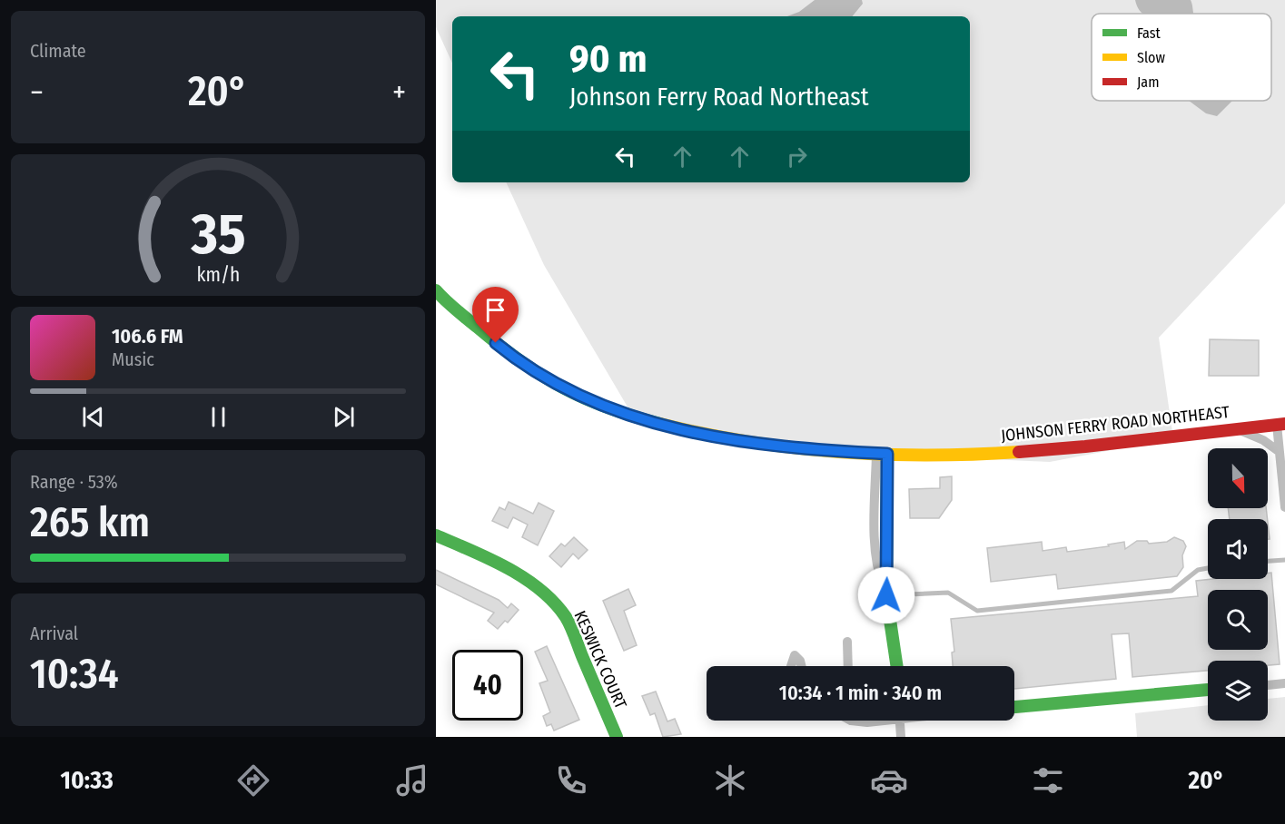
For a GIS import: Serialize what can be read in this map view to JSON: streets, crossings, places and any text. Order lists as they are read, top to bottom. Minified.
{"streets":{"main road":["JOHNSON FERRY ROAD NORTHEAST","KESWICK COURT"]},"legend":["Fast","Slow","Jam"],"north":"bottom","page":{"tile":["Climate",["Range · 53%","265 km"],["Arrival","10:34"]],"turn":["90 m","Johnson Ferry Road Northeast"],"heat":["−","20°","+"],"song":["106.6 FM","Music"],"limit":"40","trip":"10:34 · 1 min · 340 m","tabs":["10:33","20°"],"gauge":["35","km/h"]}}
